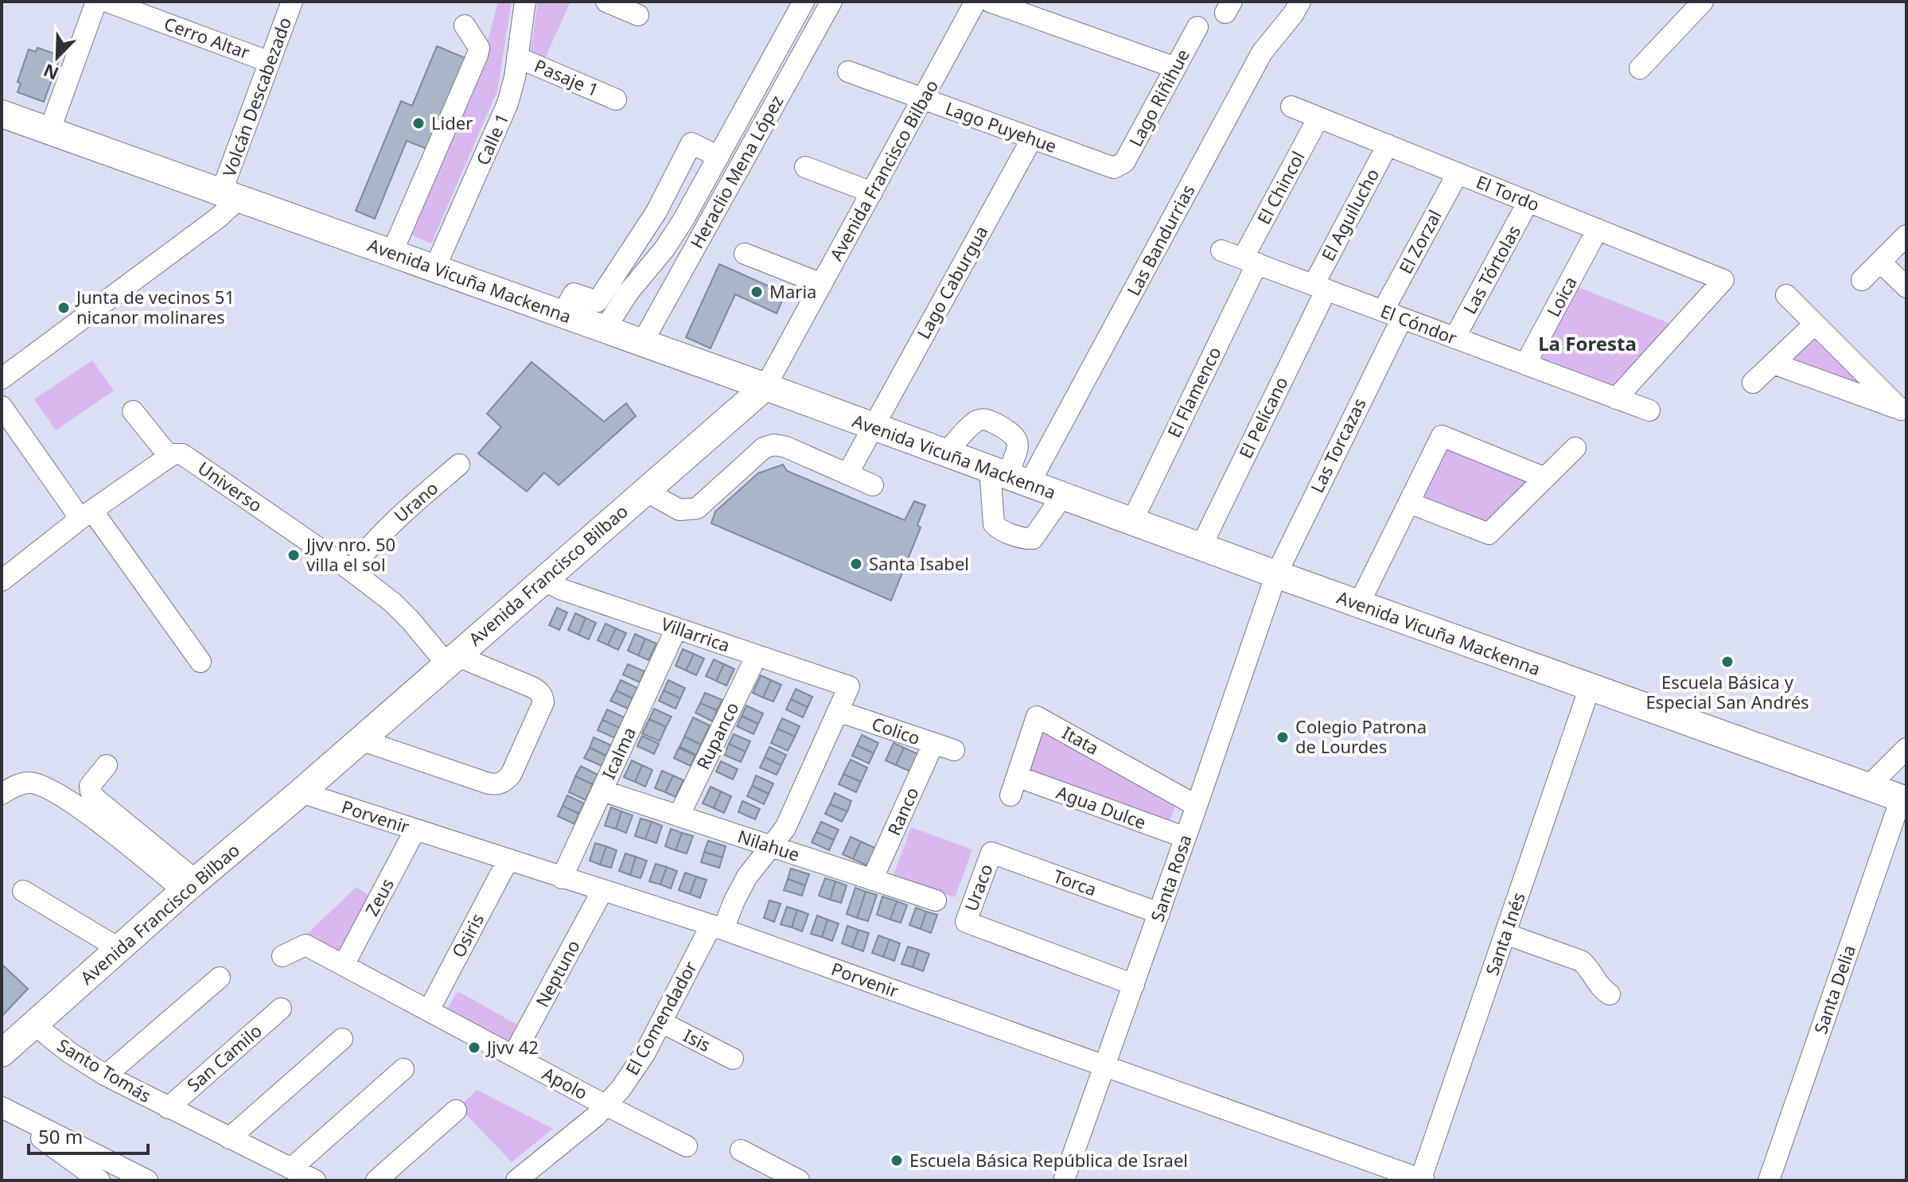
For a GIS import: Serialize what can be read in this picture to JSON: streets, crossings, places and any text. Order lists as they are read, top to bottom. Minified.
{"streets":{"main road":["Avenida Francisco Bilbao","Avenida Vicuña Mackenna"],"street":["Cerro Altar","Pasaje 1","Volcán Descabezado","Lago Riñihue","Lago Puyehue","Calle 1","Heraclio Mena López","El Chincol","El Tordo","El Aguilucho","Las Bandurrias","El Zorzal","Las Tórtolas","Lago Caburgua","Loica","El Cóndor","El Flamenco","El Pelícano","Las Torcazas","Universo","Urano","Villarrica","Colico","Rupanco","Itata","Icalma","Agua Dulce","Ranco","Porvenir","Nilahue","Santa Rosa","Torca","Uraco","Zeus","Santa Inés","Osiris","Neptuno","Santa Delia","El Comendador","Isis","San Camilo","Santo Tomás","Apolo"]},"crossings":[["Cerro Altar","Volcán Descabezado"],["Pasaje 1","Calle 1"],["Volcán Descabezado","Avenida Vicuña Mackenna"],["Lago Riñihue","Lago Puyehue"],["Lago Puyehue","Avenida Francisco Bilbao"],["Lago Puyehue","Lago Caburgua"],["Calle 1","Avenida Vicuña Mackenna"],["Avenida Francisco Bilbao","Avenida Vicuña Mackenna"],["Avenida Francisco Bilbao","Universo"],["Avenida Francisco Bilbao","Villarrica"],["Avenida Francisco Bilbao","Porvenir"],["Avenida Francisco Bilbao","Santo Tomás"],["Heraclio Mena López","Avenida Vicuña Mackenna"],["El Chincol","El Tordo"],["El Chincol","El Cóndor"],["El Chincol","El Flamenco"],["El Tordo","El Aguilucho"],["El Tordo","El Zorzal"],["El Tordo","Las Tórtolas"],["El Tordo","Loica"],["El Tordo","El Cóndor"],["El Aguilucho","El Cóndor"],["El Aguilucho","El Pelícano"],["Las Bandurrias","Avenida Vicuña Mackenna"],["El Zorzal","El Cóndor"],["El Zorzal","Las Torcazas"],["Las Tórtolas","El Cóndor"],["Avenida Vicuña Mackenna","Lago Caburgua"],["Avenida Vicuña Mackenna","El Flamenco"],["Avenida Vicuña Mackenna","El Pelícano"],["Avenida Vicuña Mackenna","Las Torcazas"],["Avenida Vicuña Mackenna","Santa Rosa"],["Avenida Vicuña Mackenna","Santa Inés"],["Avenida Vicuña Mackenna","Santa Delia"],["Loica","El Cóndor"],["El Cóndor","El Flamenco"],["El Cóndor","El Pelícano"],["El Cóndor","Las Torcazas"],["Las Torcazas","Santa Rosa"],["Universo","Urano"],["Villarrica","Rupanco"],["Villarrica","Icalma"],["Villarrica","El Comendador"],["Colico","Ranco"],["Colico","El Comendador"],["Rupanco","Nilahue"],["Itata","Agua Dulce"],["Itata","Santa Rosa"],["Icalma","Porvenir"],["Icalma","Nilahue"],["Agua Dulce","Santa Rosa"],["Ranco","Nilahue"],["Porvenir","Santa Rosa"],["Porvenir","Zeus"],["Porvenir","Santa Inés"],["Porvenir","Osiris"],["Porvenir","Neptuno"],["Porvenir","El Comendador"],["Nilahue","El Comendador"],["Santa Rosa","Torca"],["Santa Rosa","Uraco"],["Torca","Uraco"],["Zeus","Apolo"],["Osiris","Apolo"],["Neptuno","Apolo"],["El Comendador","Isis"],["El Comendador","Apolo"],["San Camilo","Santo Tomás"]],"districts":["La Foresta"],"places":["Lider","Maria","Junta de vecinos 51 nicanor molinares","Jjvv nro. 50 villa el sol","Santa Isabel","Escuela Básica y Especial San Andrés","Colegio Patrona de Lourdes","Jjvv 42","Escuela Básica República de Israel"],"scale_bar":"50 m","north":"bottom left"}
